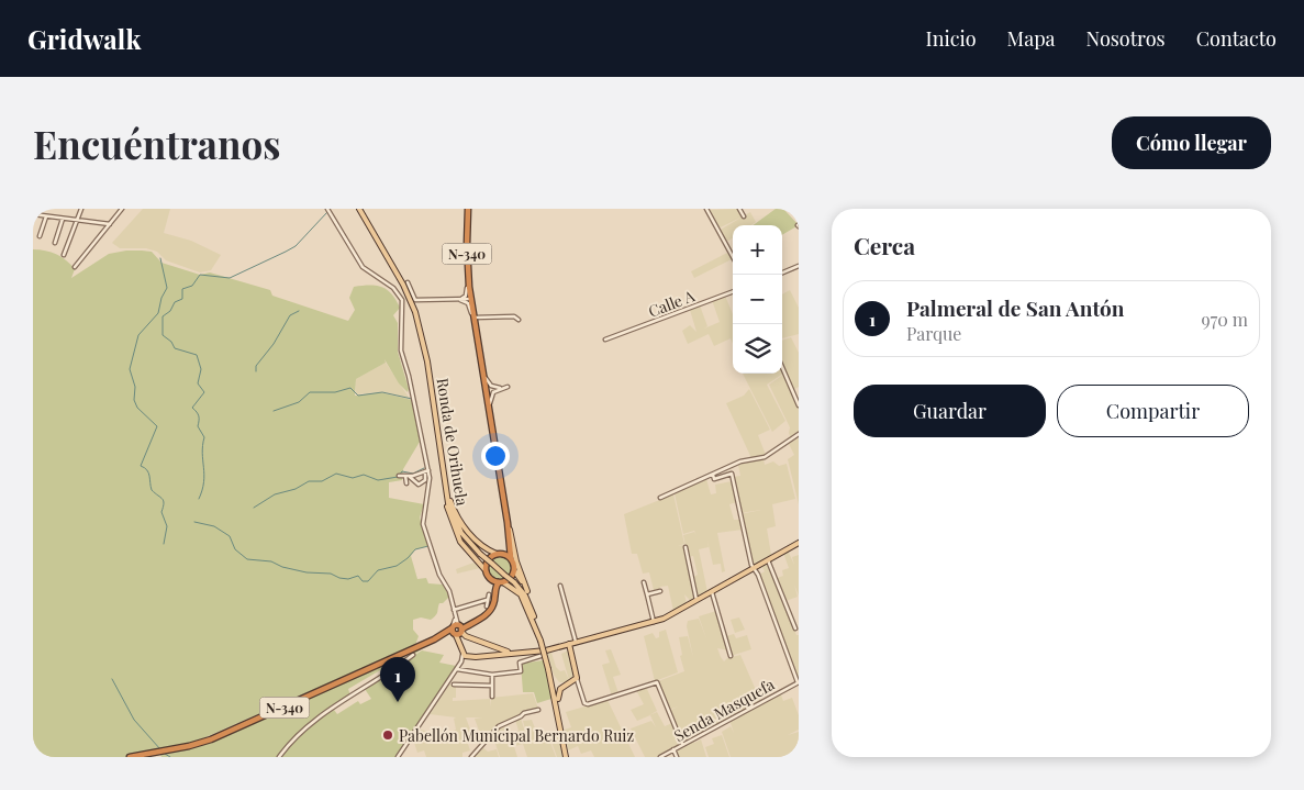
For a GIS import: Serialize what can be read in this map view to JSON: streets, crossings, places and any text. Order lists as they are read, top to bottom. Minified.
{"streets":{"highway":["N-340"],"main road":["Ronda de Orihuela"],"street":["Calle A","Senda Masquefa"]},"places":["Pabellón Municipal Bernardo Ruiz"],"page":{"header":"Gridwalk","nav":["Inicio","Mapa","Nosotros","Contacto"],"buttons":["Cómo llegar",["Guardar","Compartir"]],"title":"Encuéntranos","heading":"Cerca","map_buttons":["+","−"],"list":[{"mark":"1","name":"Palmeral de San Antón","note":"Parque","value":"970 m"}],"pins":"1"}}
